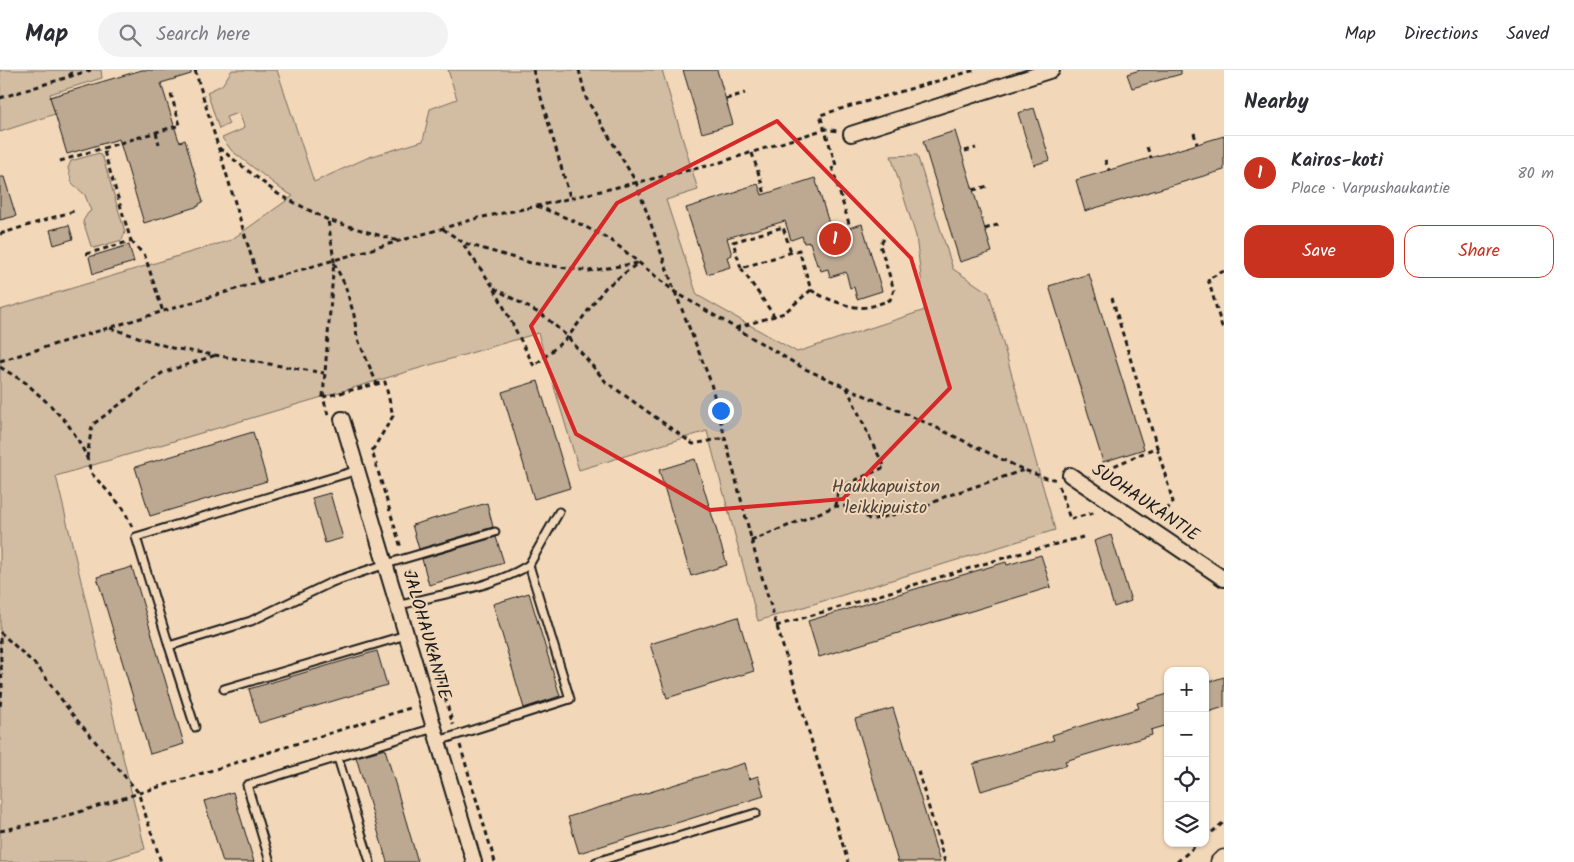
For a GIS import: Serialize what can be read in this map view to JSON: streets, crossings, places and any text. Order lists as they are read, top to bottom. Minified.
{"streets":{"street":["SUOHAUKANTIE","JALOHAUKANTIE"]},"parks":["Haukkapuiston leikkipuisto"],"page":{"header":"Map","search":"Search here","nav":["Map","Directions","Saved"],"heading":"Nearby","list":[{"mark":"1","name":"Kairos-koti","note":"Place · Varpushaukantie","value":"80 m"}],"buttons":["Save","Share"],"pins":"1","map_buttons":["+","−"]}}
